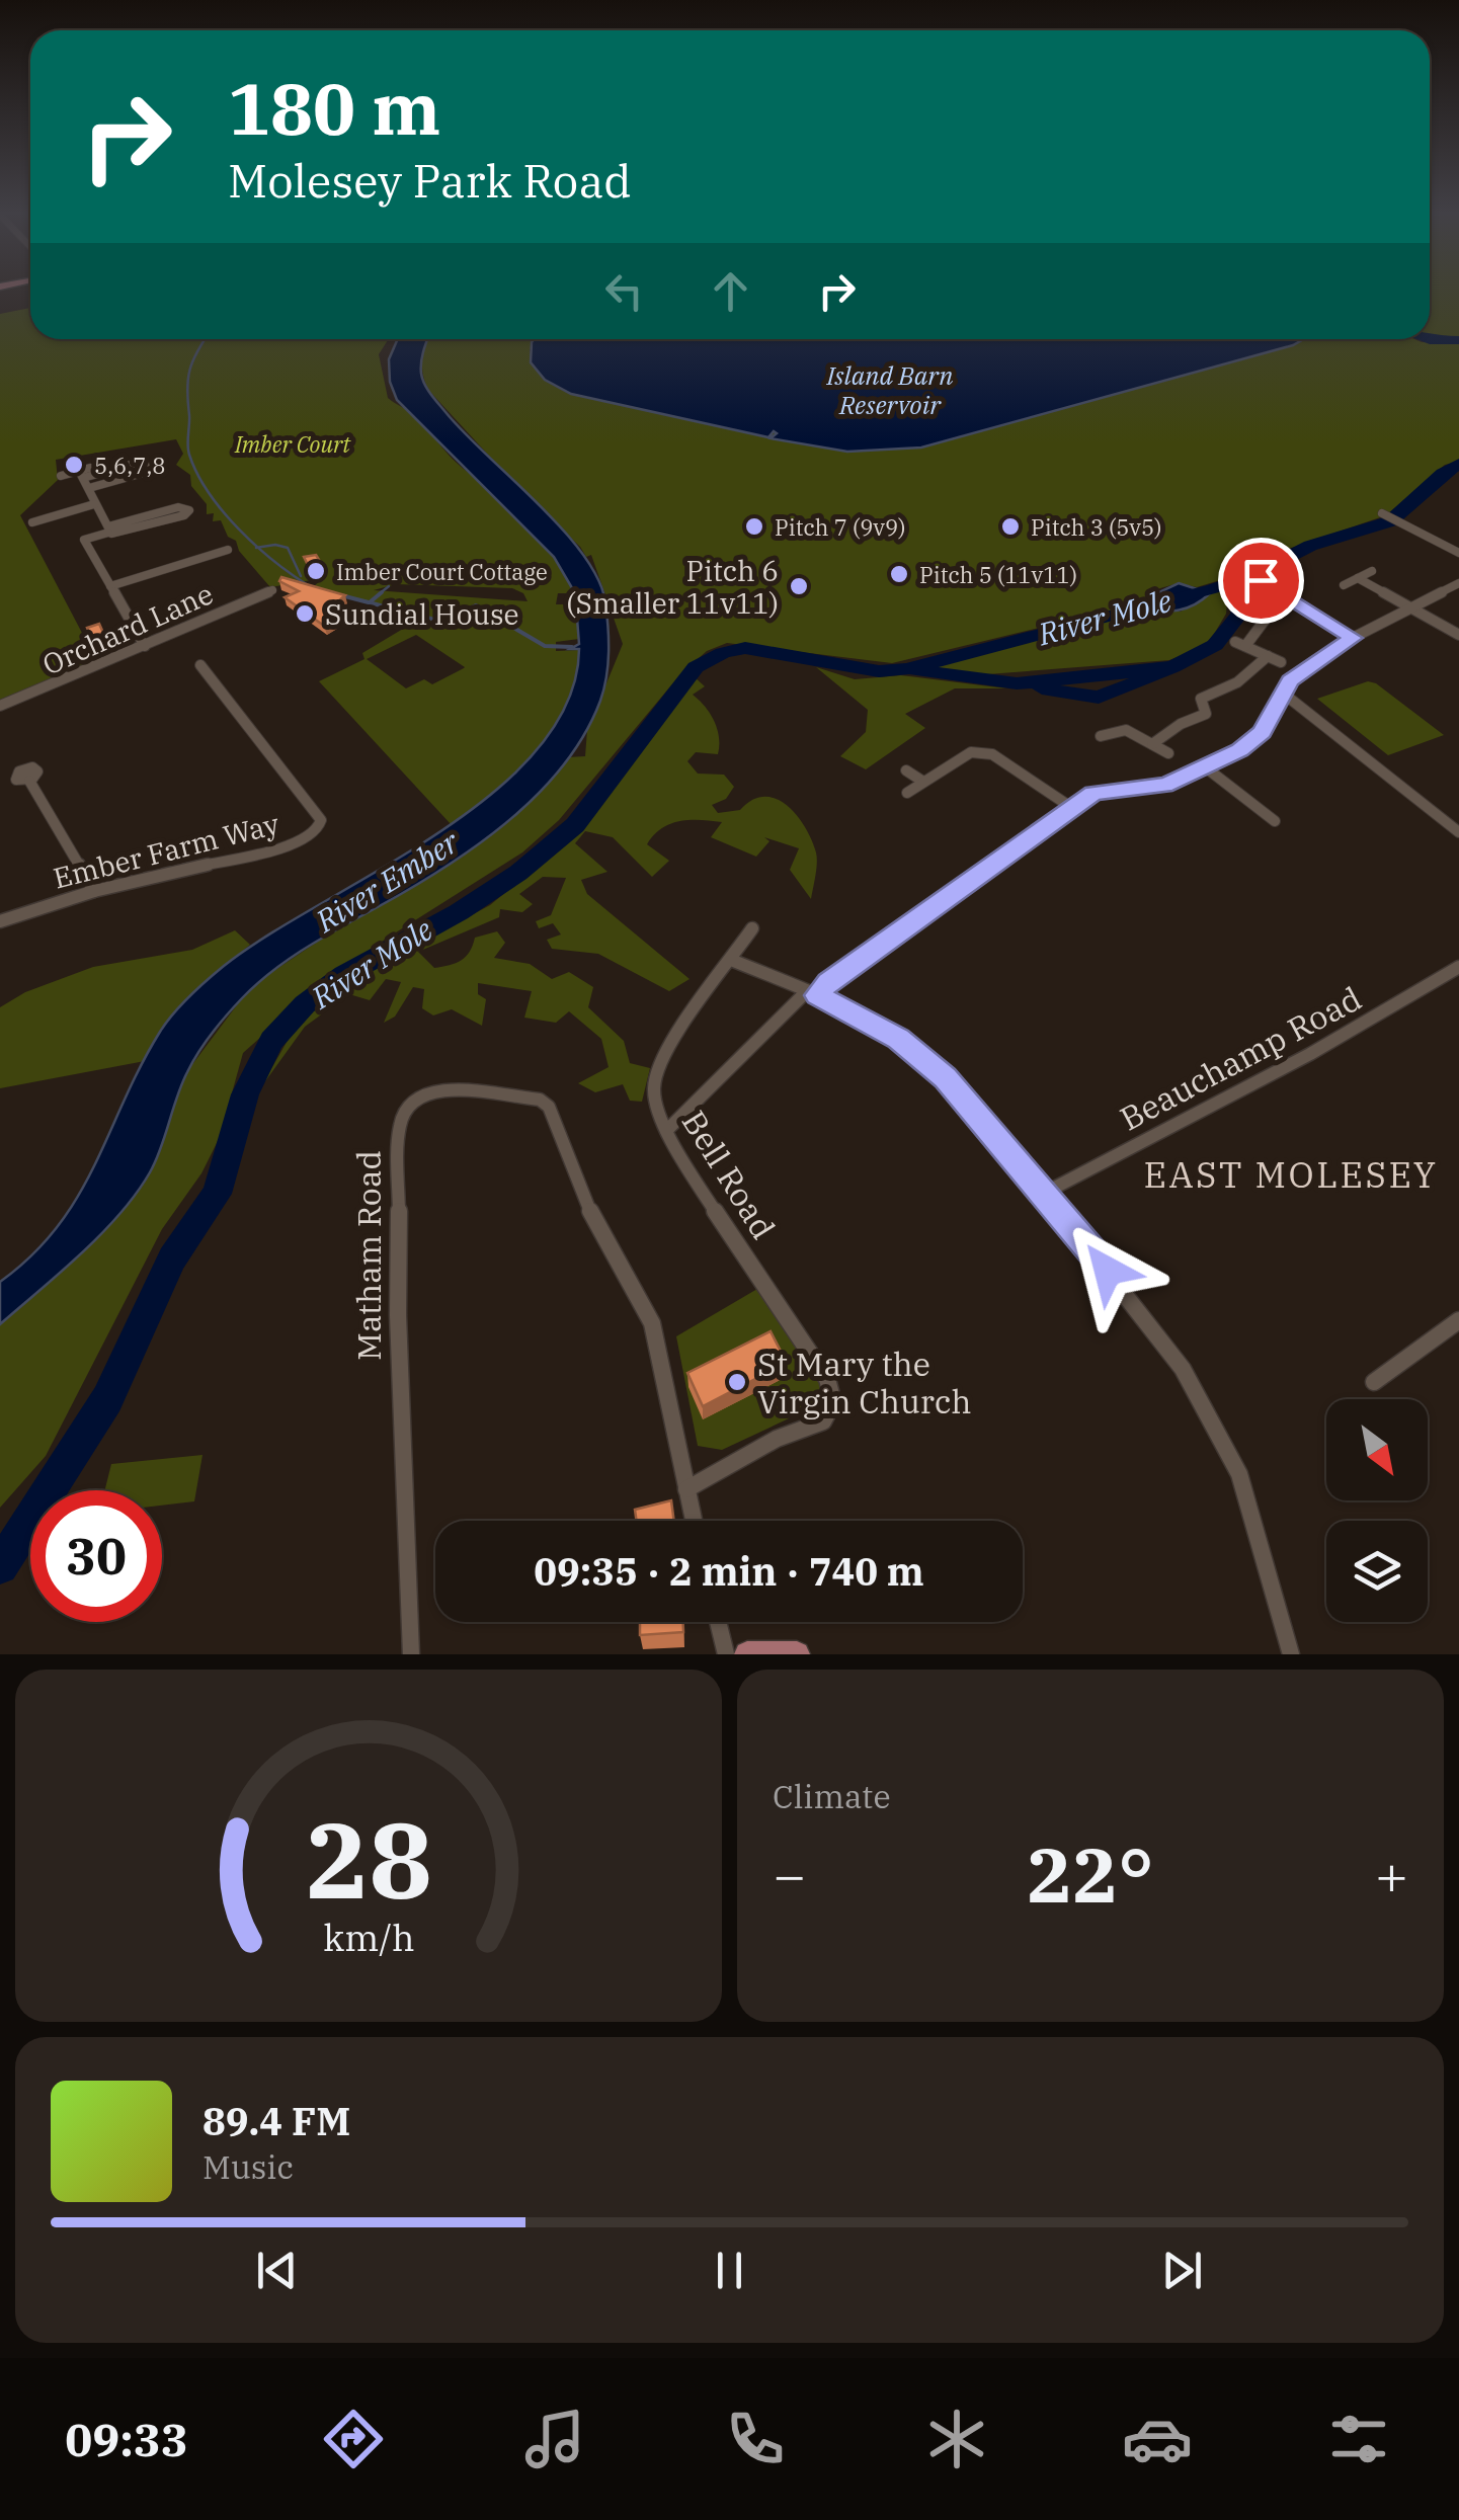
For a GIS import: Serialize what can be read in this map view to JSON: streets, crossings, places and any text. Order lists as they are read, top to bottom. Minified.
{"streets":{"street":["Orchard Lane","Ember Farm Way","Beauchamp Road","Bell Road","Matham Road"]},"crossings":[["Bell Road","Matham Road"]],"districts":["EAST MOLESEY"],"water":["Island Barn Reservoir","River Mole","River Ember"],"parks":["Imber Court"],"places":["5,6,7,8","Pitch 7 (9v9)","Pitch 3 (5v5)","Imber Court Cottage","Pitch 5 (11v11)","Pitch 6 (Smaller 11v11)","Sundial House","St Mary the Virgin Church"],"north":"bottom right","page":{"turn":["180 m","Molesey Park Road"],"limit":"30","trip":"09:35 · 2 min · 740 m","tile":"Climate","heat":["−","22°","+"],"song":["89.4 FM","Music"],"tabs":"09:33","gauge":["28","km/h"]}}
